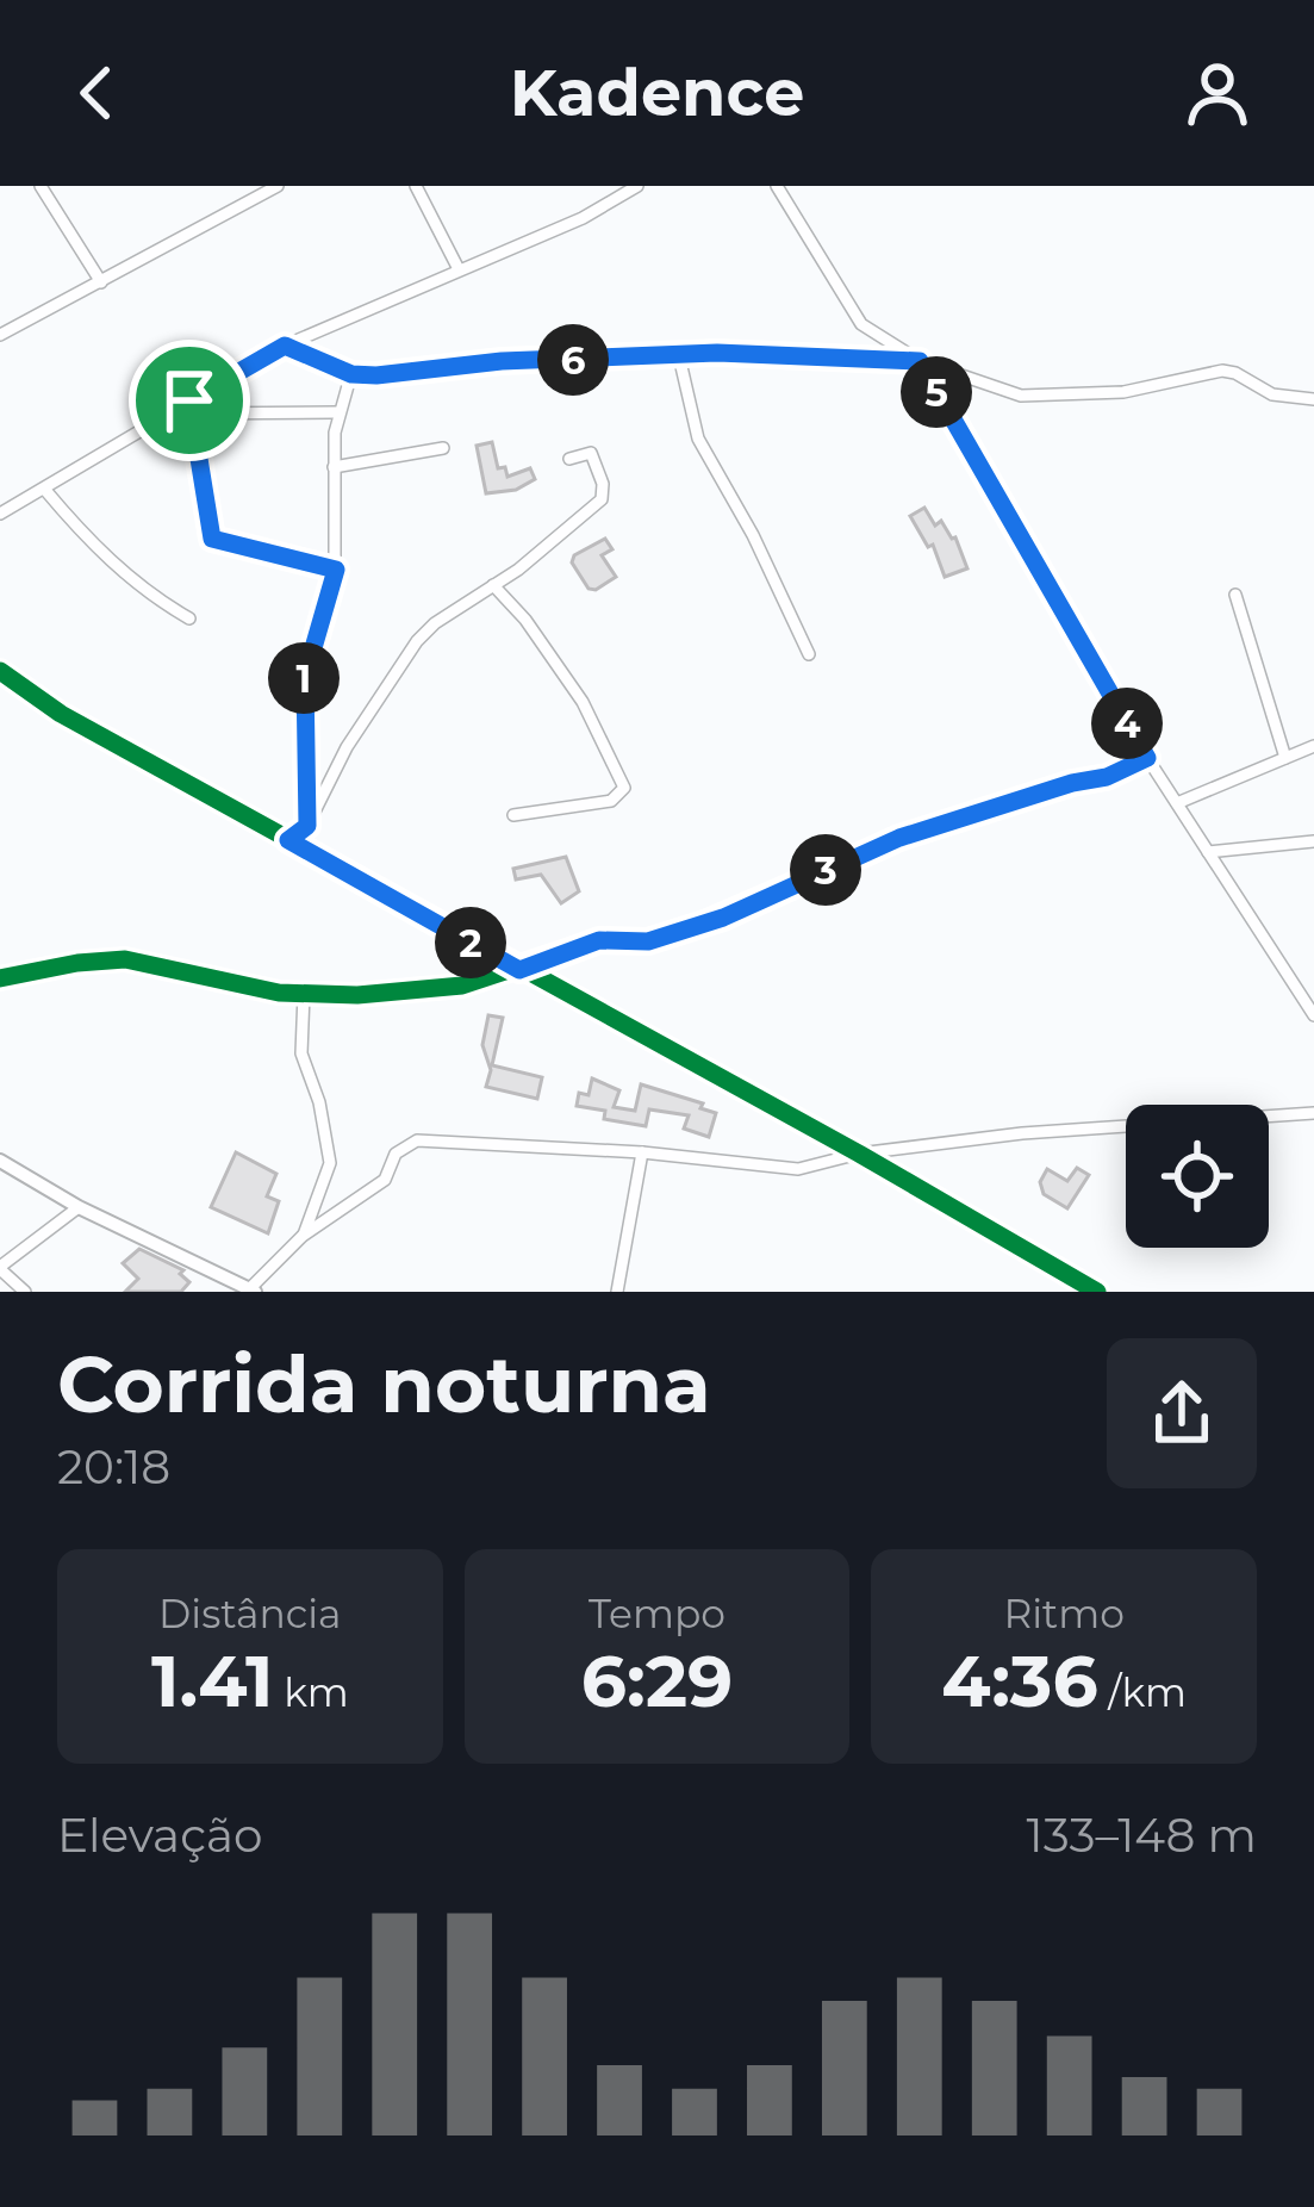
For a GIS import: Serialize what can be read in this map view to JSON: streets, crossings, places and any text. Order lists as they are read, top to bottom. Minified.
{"page":{"header":"Kadence","pins":["6","5","1","4","3","2"],"heading":["Corrida noturna","20:18"],"stats":[["Distância","1.41 km"],["Tempo","6:29"],["Ritmo","4:36 /km"]],"chart":["Elevação","133–148 m"]}}
